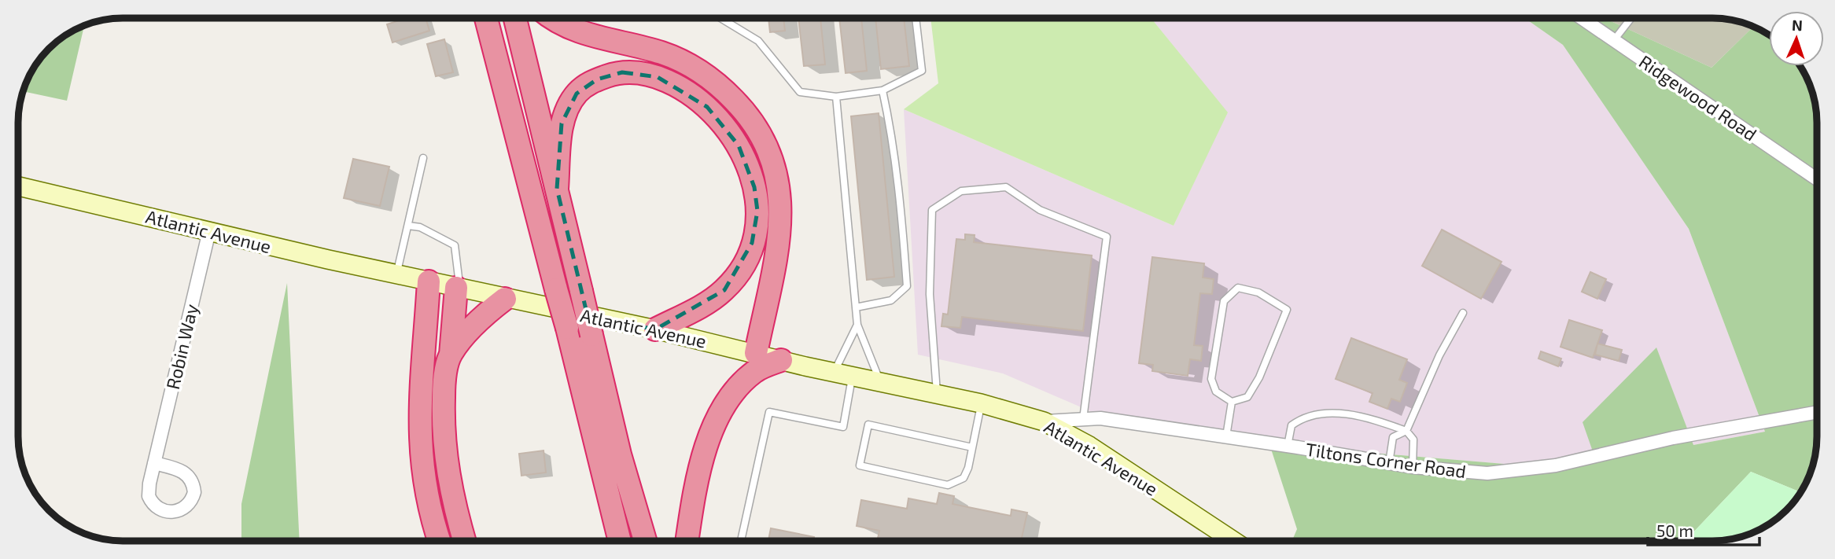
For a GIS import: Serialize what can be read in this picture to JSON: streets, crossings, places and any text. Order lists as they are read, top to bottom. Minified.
{"streets":{"main road":["Atlantic Avenue"],"street":["Ridgewood Road","Robin Way","Tiltons Corner Road"]},"crossings":[["Atlantic Avenue","Robin Way"],["Atlantic Avenue","Tiltons Corner Road"]],"scale_bar":"50 m","north":"top"}
